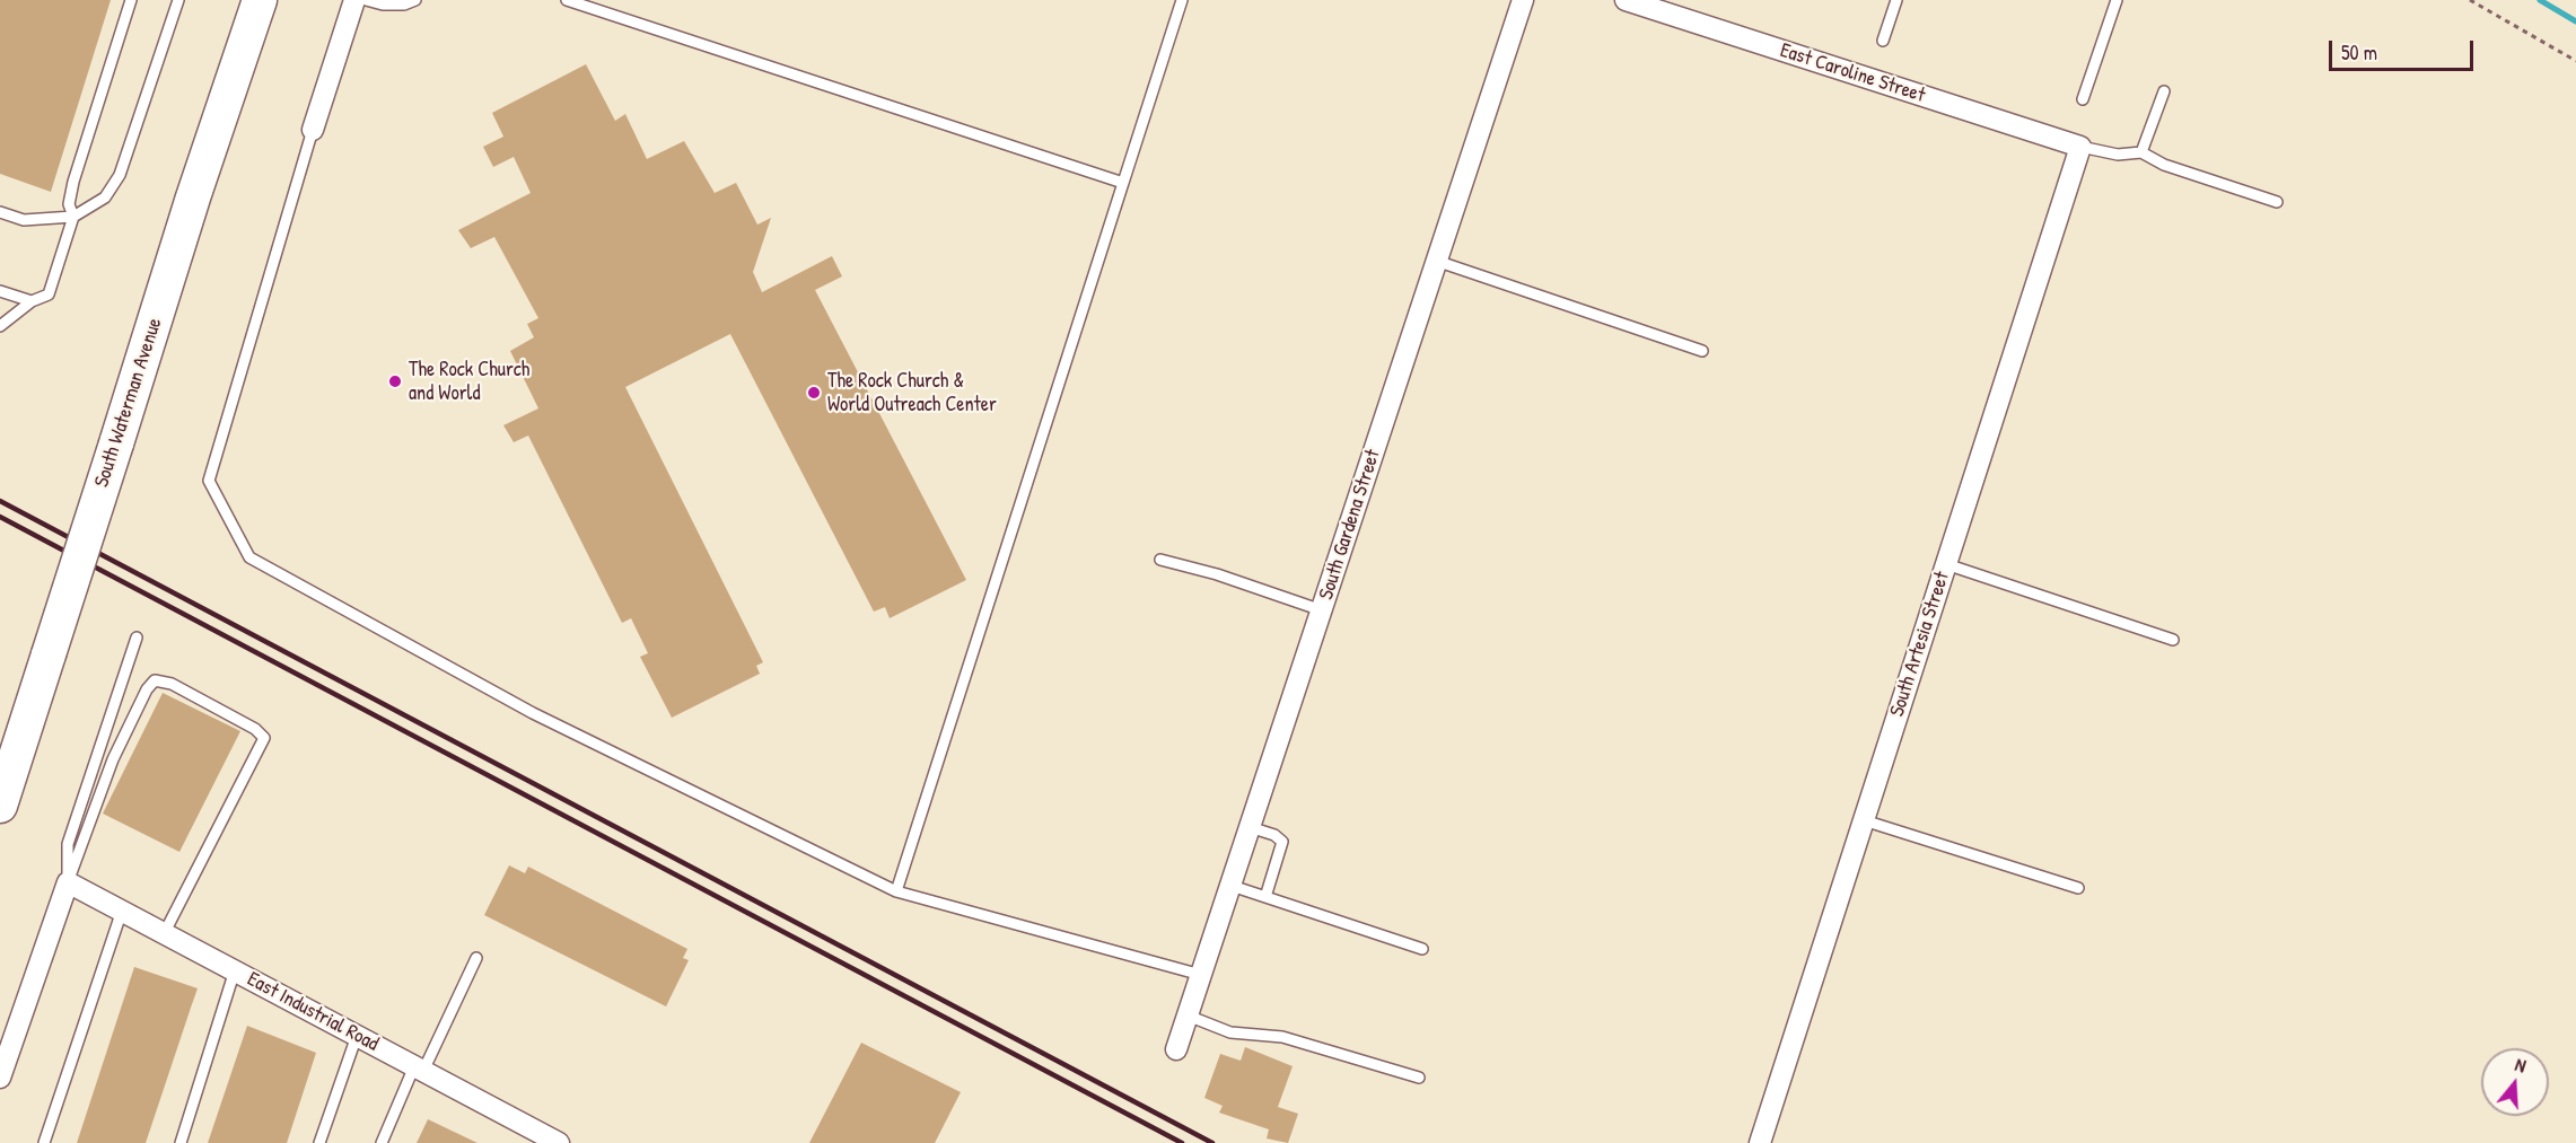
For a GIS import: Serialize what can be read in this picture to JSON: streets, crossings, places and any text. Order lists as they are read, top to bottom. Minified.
{"streets":{"main road":["South Waterman Avenue"],"street":["East Caroline Street","South Gardena Street","South Artesia Street","East Industrial Road"]},"crossings":[["East Caroline Street","South Artesia Street"]],"places":["The Rock Church and World","The Rock Church & World Outreach Center"],"scale_bar":"50 m","north":"top"}
